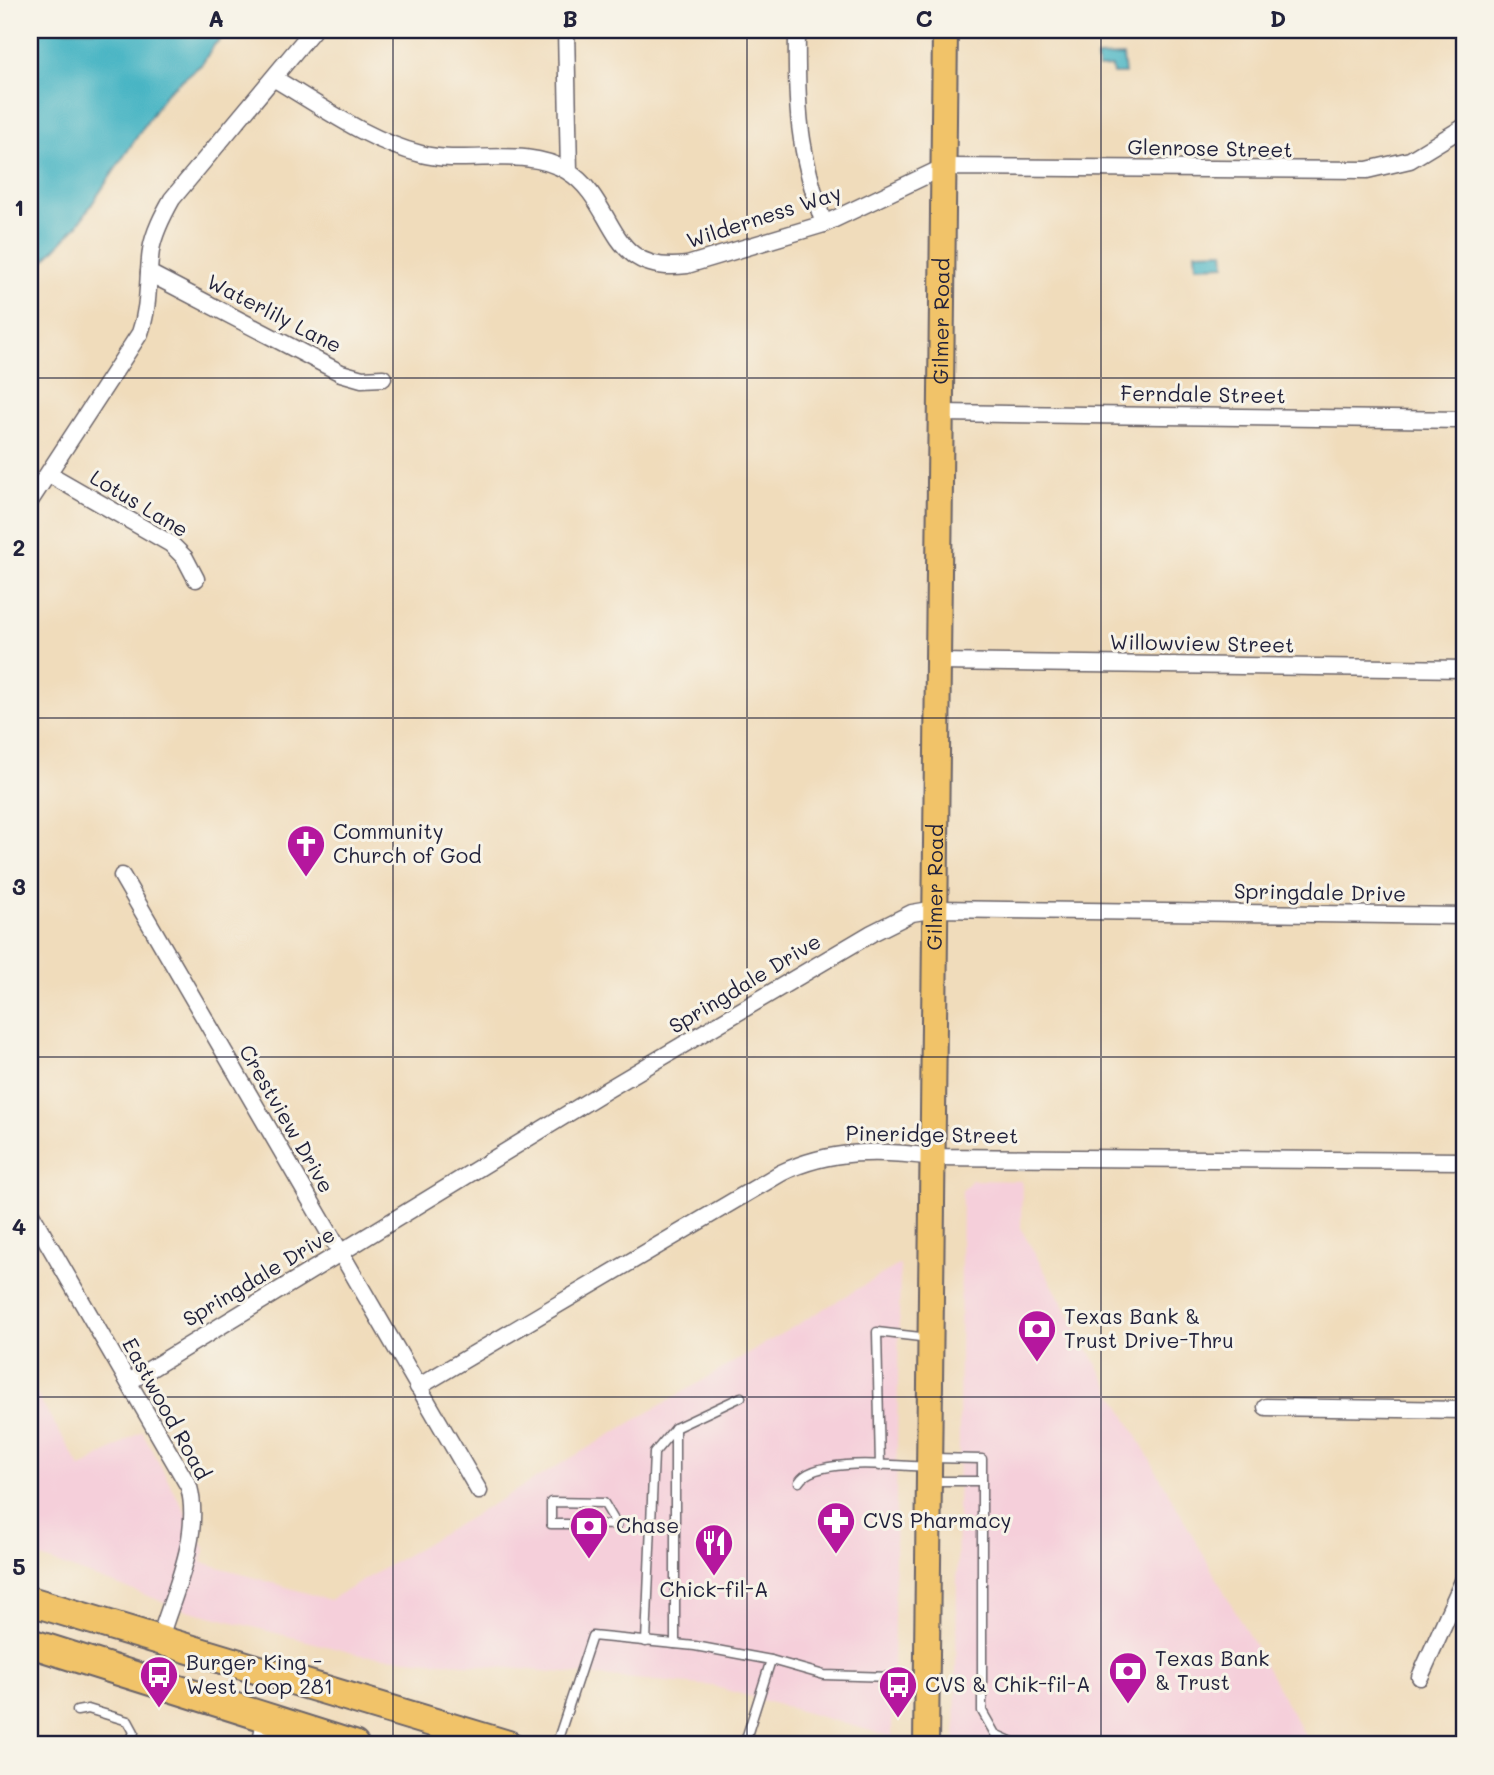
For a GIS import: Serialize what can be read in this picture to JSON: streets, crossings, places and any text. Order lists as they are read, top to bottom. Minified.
{"streets":{"main road":["Gilmer Road"],"street":["Glenrose Street","Wilderness Way","Waterlily Lane","Ferndale Street","Lotus Lane","Willowview Street","Springdale Drive","Crestview Drive","Pineridge Street","Eastwood Road"]},"crossings":[["Glenrose Street","Wilderness Way"],["Glenrose Street","Gilmer Road"],["Wilderness Way","Gilmer Road"],["Gilmer Road","Ferndale Street"],["Gilmer Road","Willowview Street"],["Gilmer Road","Springdale Drive"],["Gilmer Road","Pineridge Street"],["Springdale Drive","Crestview Drive"],["Springdale Drive","Eastwood Road"],["Crestview Drive","Pineridge Street"]],"places":{"church":["Community Church of God"],"bank":["Texas Bank & Trust Drive-Thru","Chase","Texas Bank & Trust"],"pharmacy":["CVS Pharmacy"],"restaurant":["Chick-fil-A"],"bus stop":["Burger King - West Loop 281","CVS & Chik-fil-A"]},"grid":{"columns":["A","B","C","D"],"rows":["1","2","3","4","5"]}}
